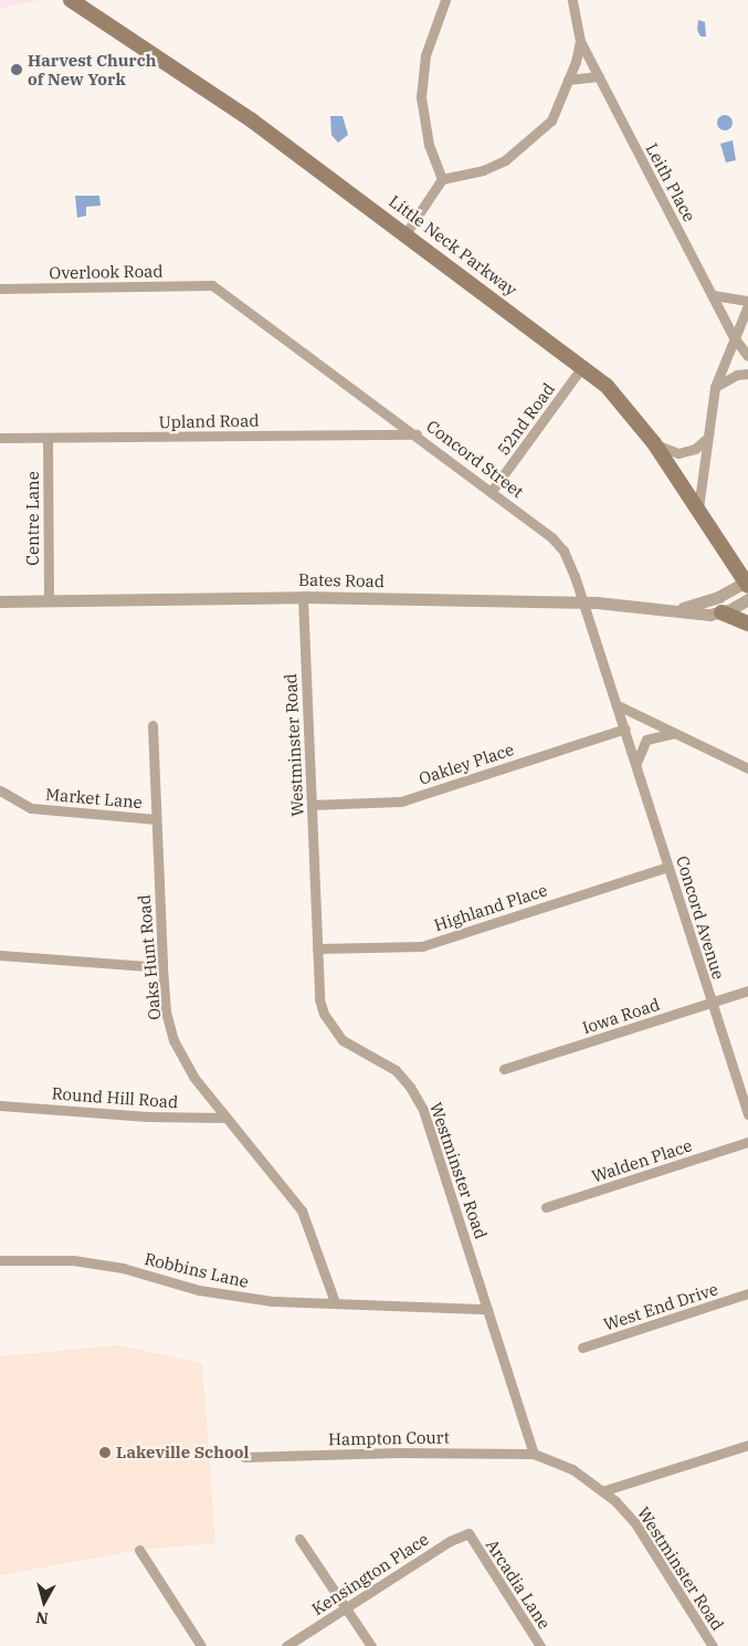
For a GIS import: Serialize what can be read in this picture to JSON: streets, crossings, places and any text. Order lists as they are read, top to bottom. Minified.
{"streets":{"main road":["Little Neck Parkway"],"street":["Leith Place","Overlook Road","52nd Road","Upland Road","Concord Street","Centre Lane","Bates Road","Westminster Road","Oakley Place","Market Lane","Highland Place","Concord Avenue","Oaks Hunt Road","Iowa Road","Round Hill Road","Walden Place","Robbins Lane","West End Drive","Hampton Court","Kensington Place","Arcadia Lane"]},"crossings":[["Little Neck Parkway","52nd Road"],["Little Neck Parkway","Bates Road"],["Overlook Road","Concord Street"],["52nd Road","Concord Street"],["Upland Road","Concord Street"],["Upland Road","Centre Lane"],["Concord Street","Bates Road"],["Concord Street","Oakley Place"],["Concord Street","Concord Avenue"],["Centre Lane","Bates Road"],["Bates Road","Westminster Road"],["Westminster Road","Oakley Place"],["Westminster Road","Highland Place"],["Westminster Road","Robbins Lane"],["Westminster Road","Hampton Court"],["Oakley Place","Concord Avenue"],["Market Lane","Oaks Hunt Road"],["Highland Place","Concord Avenue"],["Concord Avenue","Iowa Road"],["Oaks Hunt Road","Round Hill Road"],["Oaks Hunt Road","Robbins Lane"],["Kensington Place","Arcadia Lane"]],"places":["Harvest Church of New York","Lakeville School"],"north":"bottom"}
